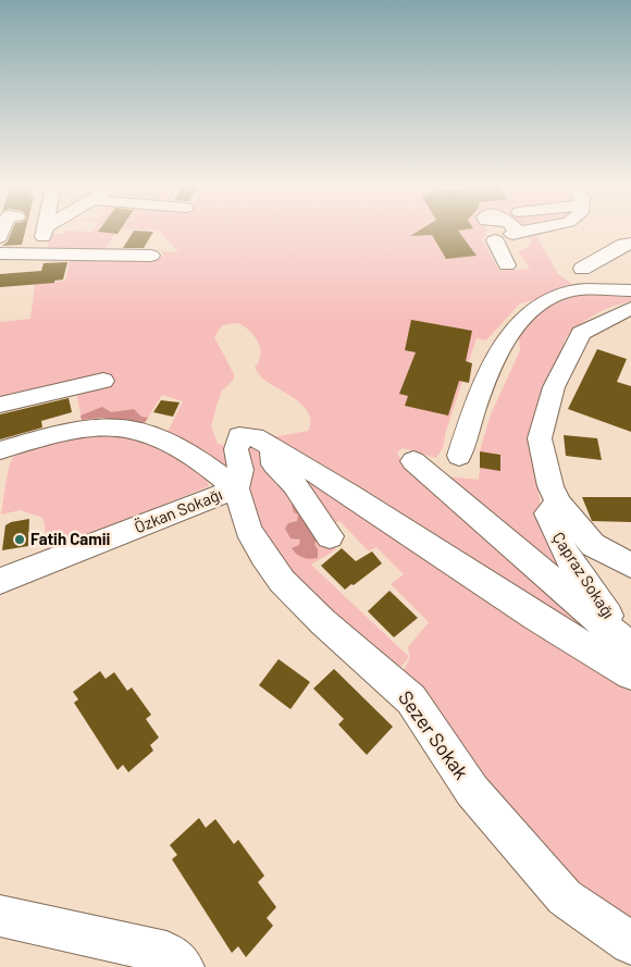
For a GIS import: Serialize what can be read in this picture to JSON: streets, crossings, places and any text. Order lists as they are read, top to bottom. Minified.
{"streets":{"street":["Özkan Sokağı","Çapraz Sokağı","Sezer Sokak"]},"crossings":[["Özkan Sokağı","Sezer Sokak"]],"places":["Fatih Camii"]}
